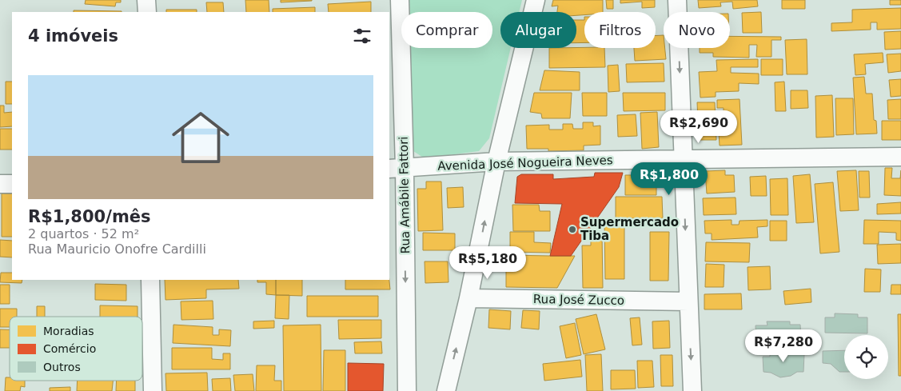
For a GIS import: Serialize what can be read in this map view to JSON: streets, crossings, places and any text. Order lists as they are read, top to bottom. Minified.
{"streets":{"street":["Avenida José Nogueira Neves","Rua Amábile Fattori","Rua José Zucco"]},"crossings":[["Avenida José Nogueira Neves","Rua Amábile Fattori"]],"places":["Supermercado Tiba"],"legend":["Moradias","Comércio","Outros"],"page":{"chip":["Comprar","Alugar","Filtros","Novo"],"heading":"4 imóveis","list":[{"name":"R$1,800/mês","note":"2 quartos · 52 m² · Rua Mauricio Onofre Cardilli"}],"price":["R$2,690","R$1,800","R$5,180","R$7,280"]}}
